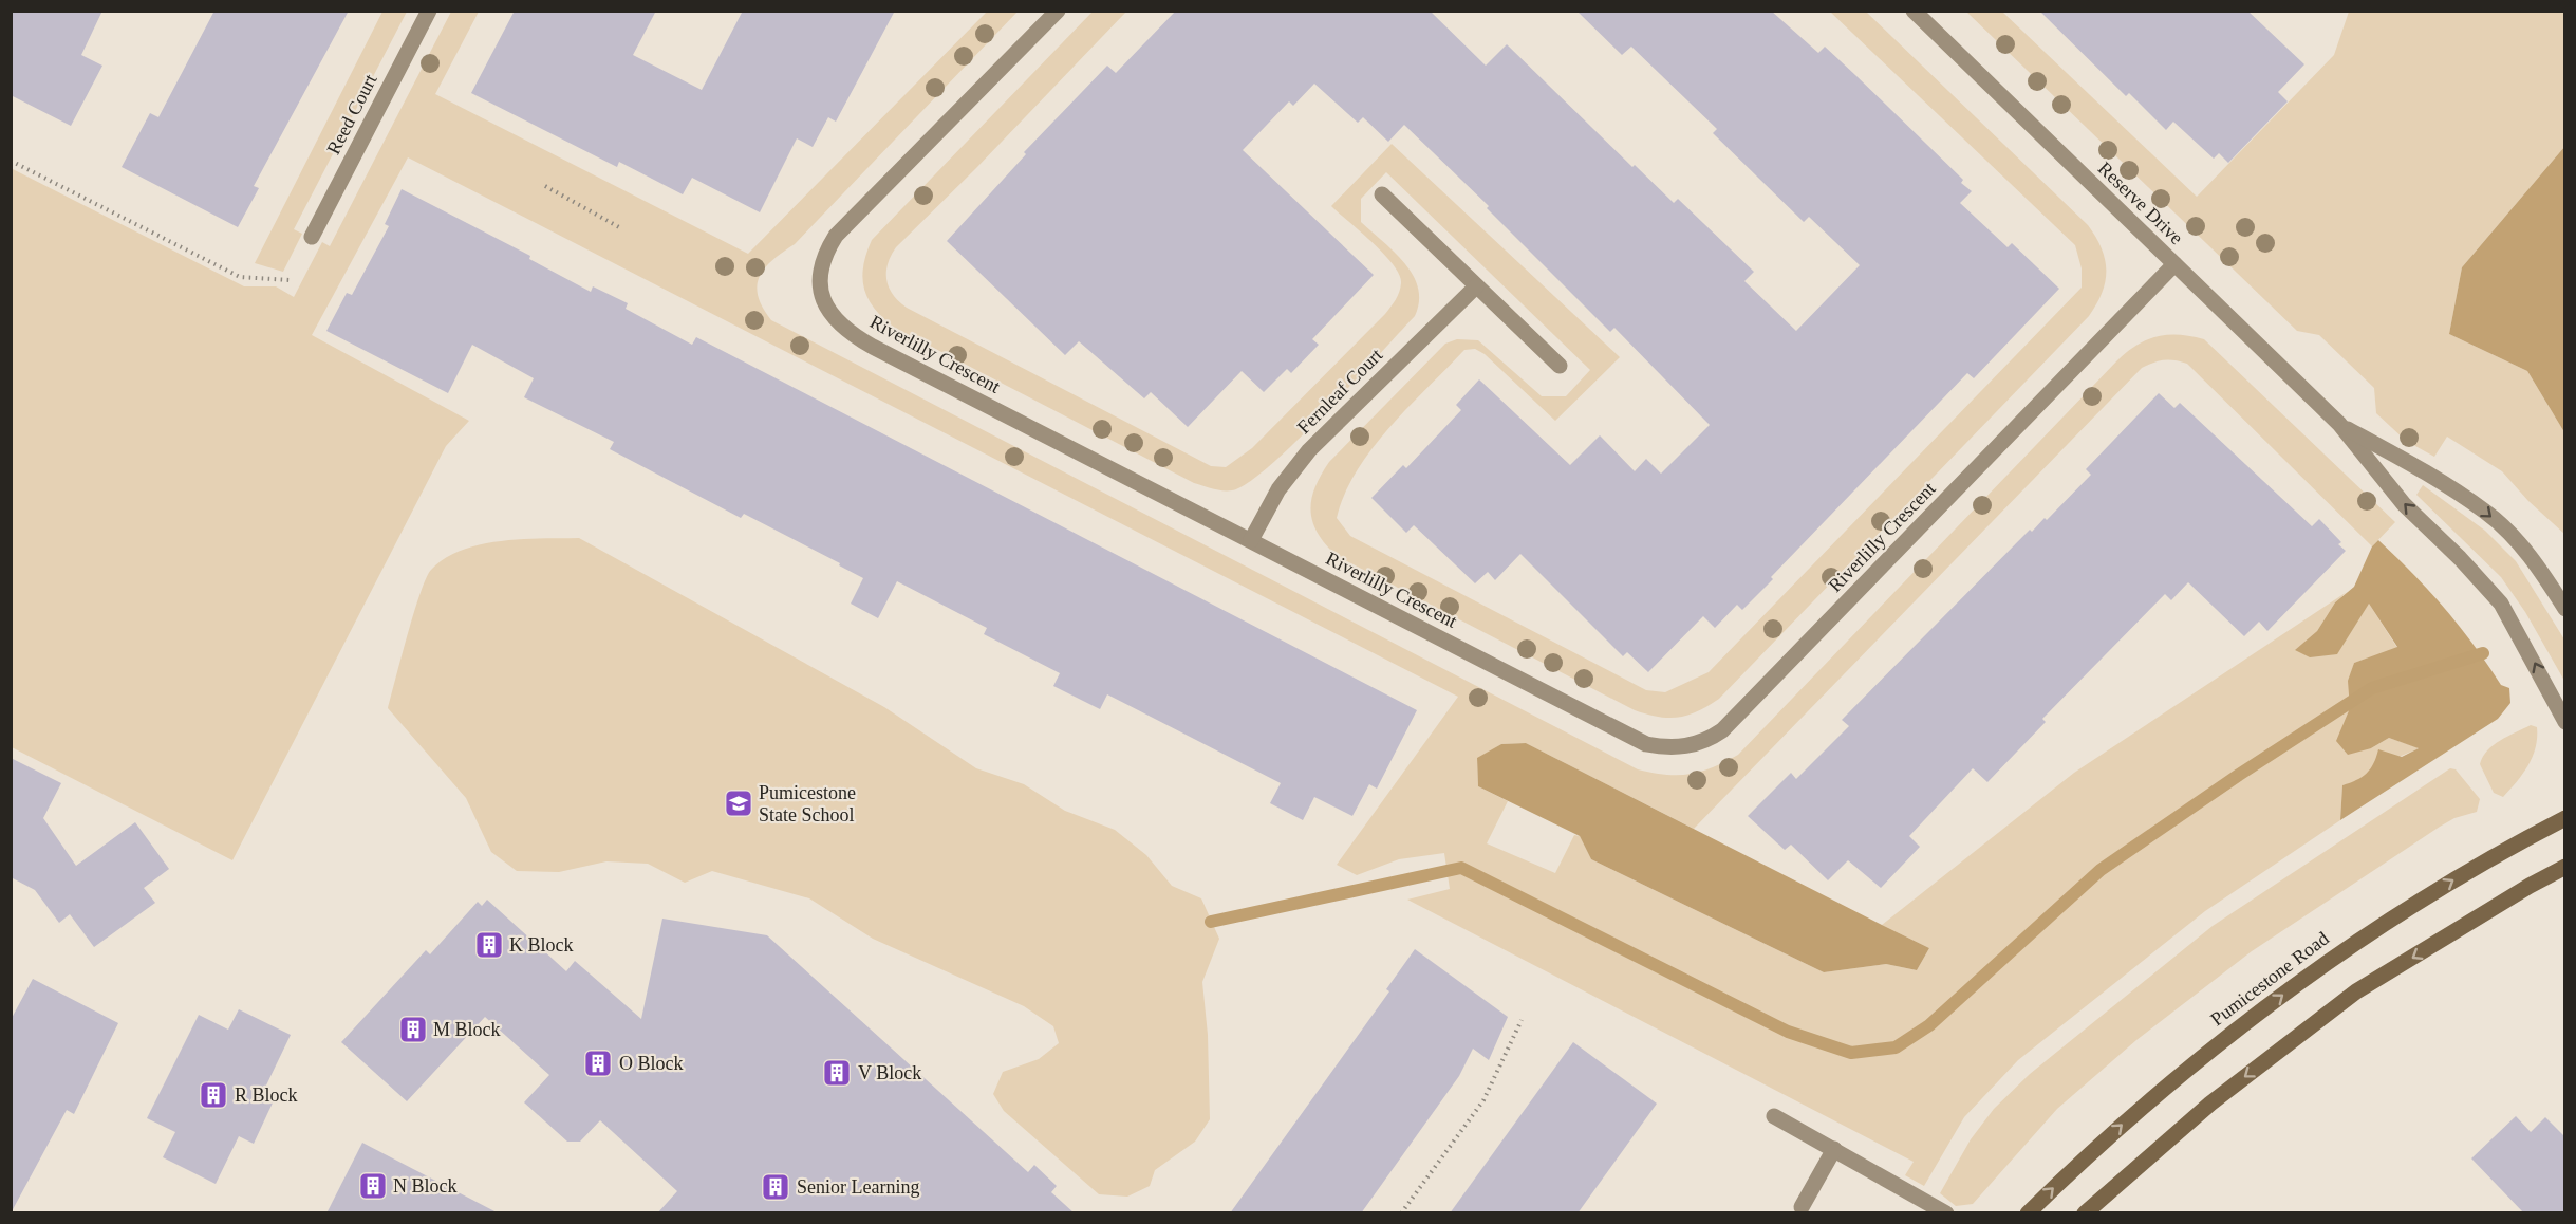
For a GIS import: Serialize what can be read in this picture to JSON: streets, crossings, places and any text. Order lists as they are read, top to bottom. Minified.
{"streets":{"main road":["Pumicestone Road"],"street":["Reed Court","Reserve Drive","Riverlilly Crescent","Fernleaf Court"]},"crossings":[["Reserve Drive","Riverlilly Crescent"],["Riverlilly Crescent","Fernleaf Court"]],"places":{"school or university":["Pumicestone State School"],"building":["K Block","M Block","O Block","V Block","R Block","N Block","Senior Learning"]}}
